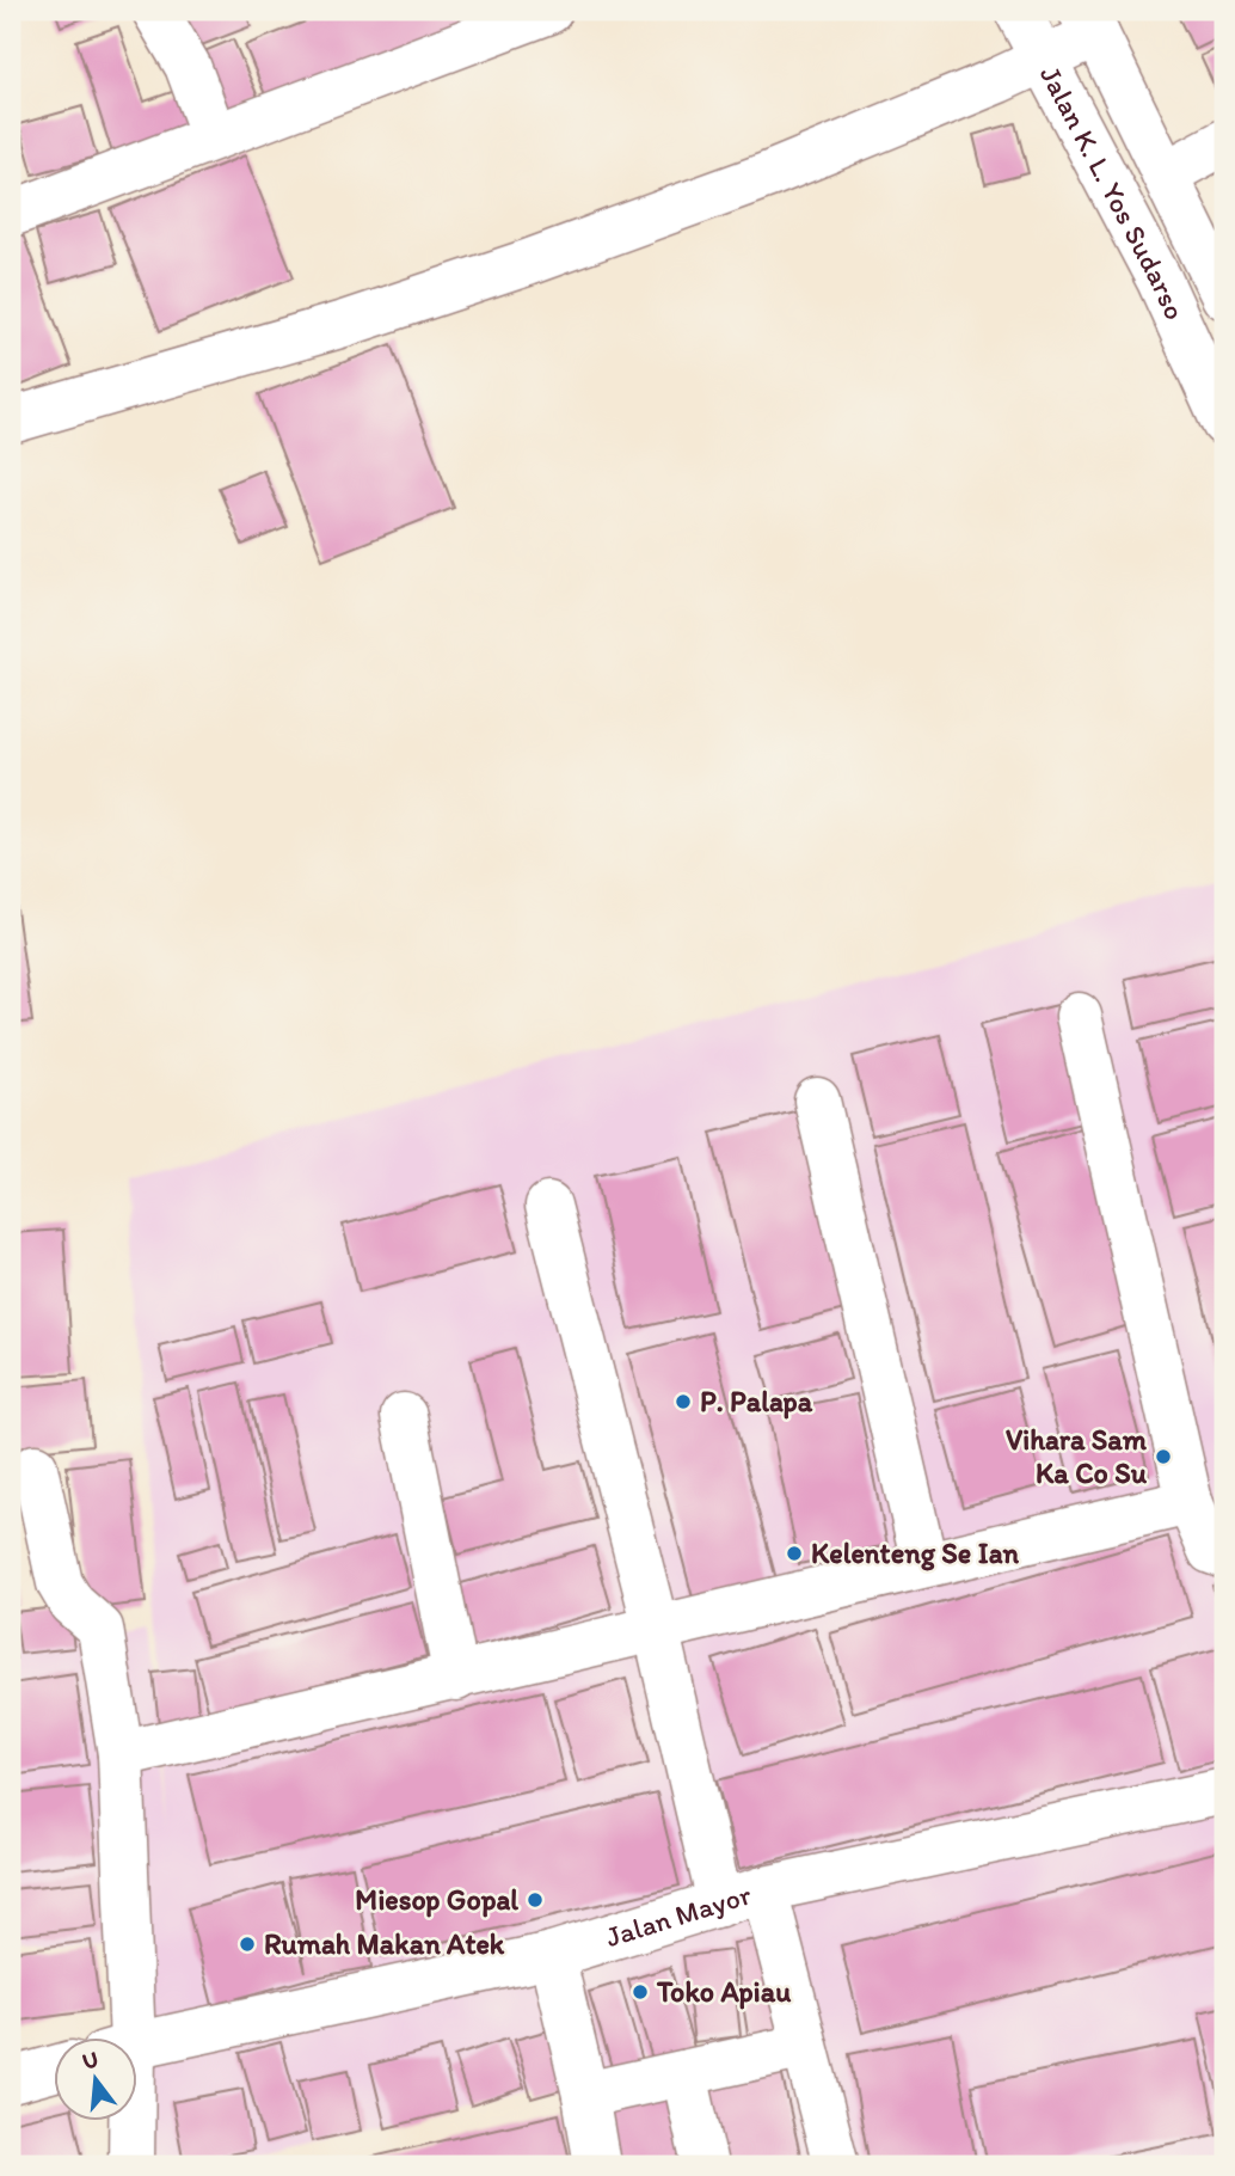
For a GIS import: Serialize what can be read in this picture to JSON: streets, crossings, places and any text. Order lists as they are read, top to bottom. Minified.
{"streets":{"main road":["Jalan K. L. Yos Sudarso","Jalan Mayor"]},"places":["P. Palapa","Vihara Sam Ka Co Su","Kelenteng Se Ian","Miesop Gopal","Rumah Makan Atek","Toko Apiau"],"north":"top"}
